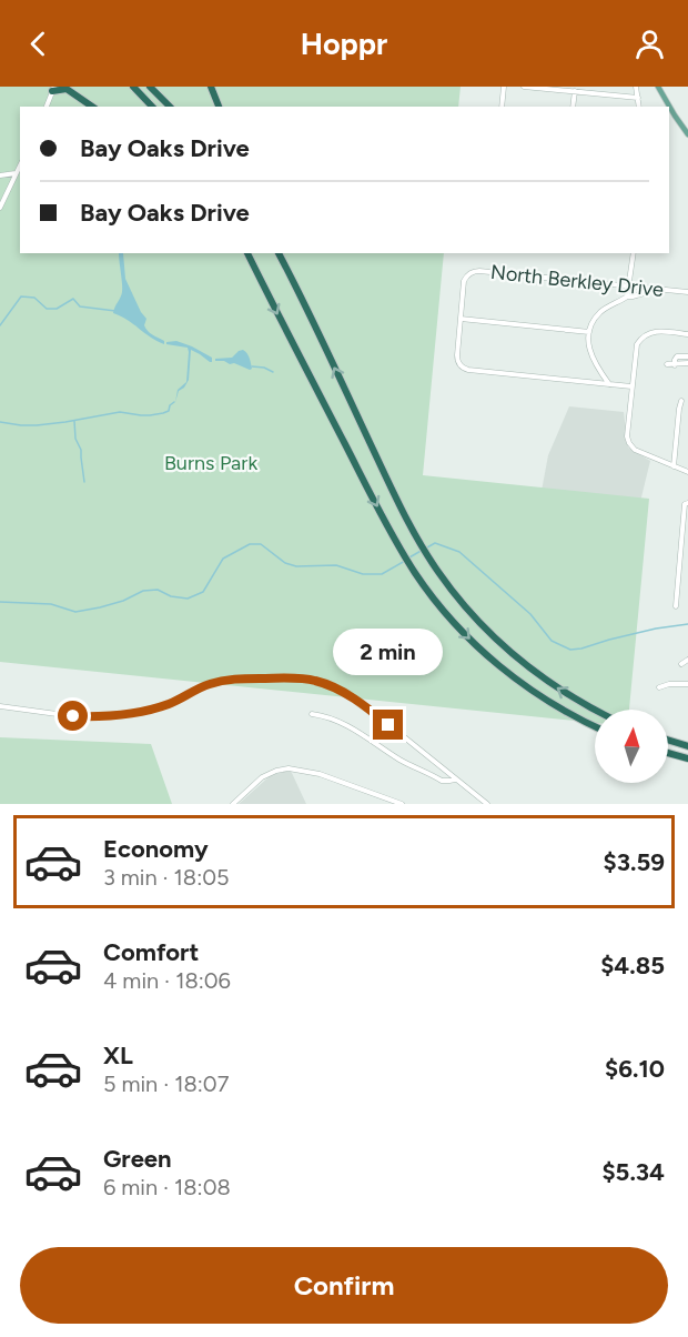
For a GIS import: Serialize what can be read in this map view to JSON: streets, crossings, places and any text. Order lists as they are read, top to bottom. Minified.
{"streets":{"street":["North Berkley Drive"]},"parks":["Burns Park"],"north":"top","page":{"header":"Hoppr","banner":["Bay Oaks Drive","Bay Oaks Drive"],"bubble":"2 min","list":[{"name":"Economy","note":"3 min · 18:05","value":"$3.59"},{"name":"Comfort","note":"4 min · 18:06","value":"$4.85"},{"name":"XL","note":"5 min · 18:07","value":"$6.10"},{"name":"Green","note":"6 min · 18:08","value":"$5.34"}],"buttons":"Confirm"}}
